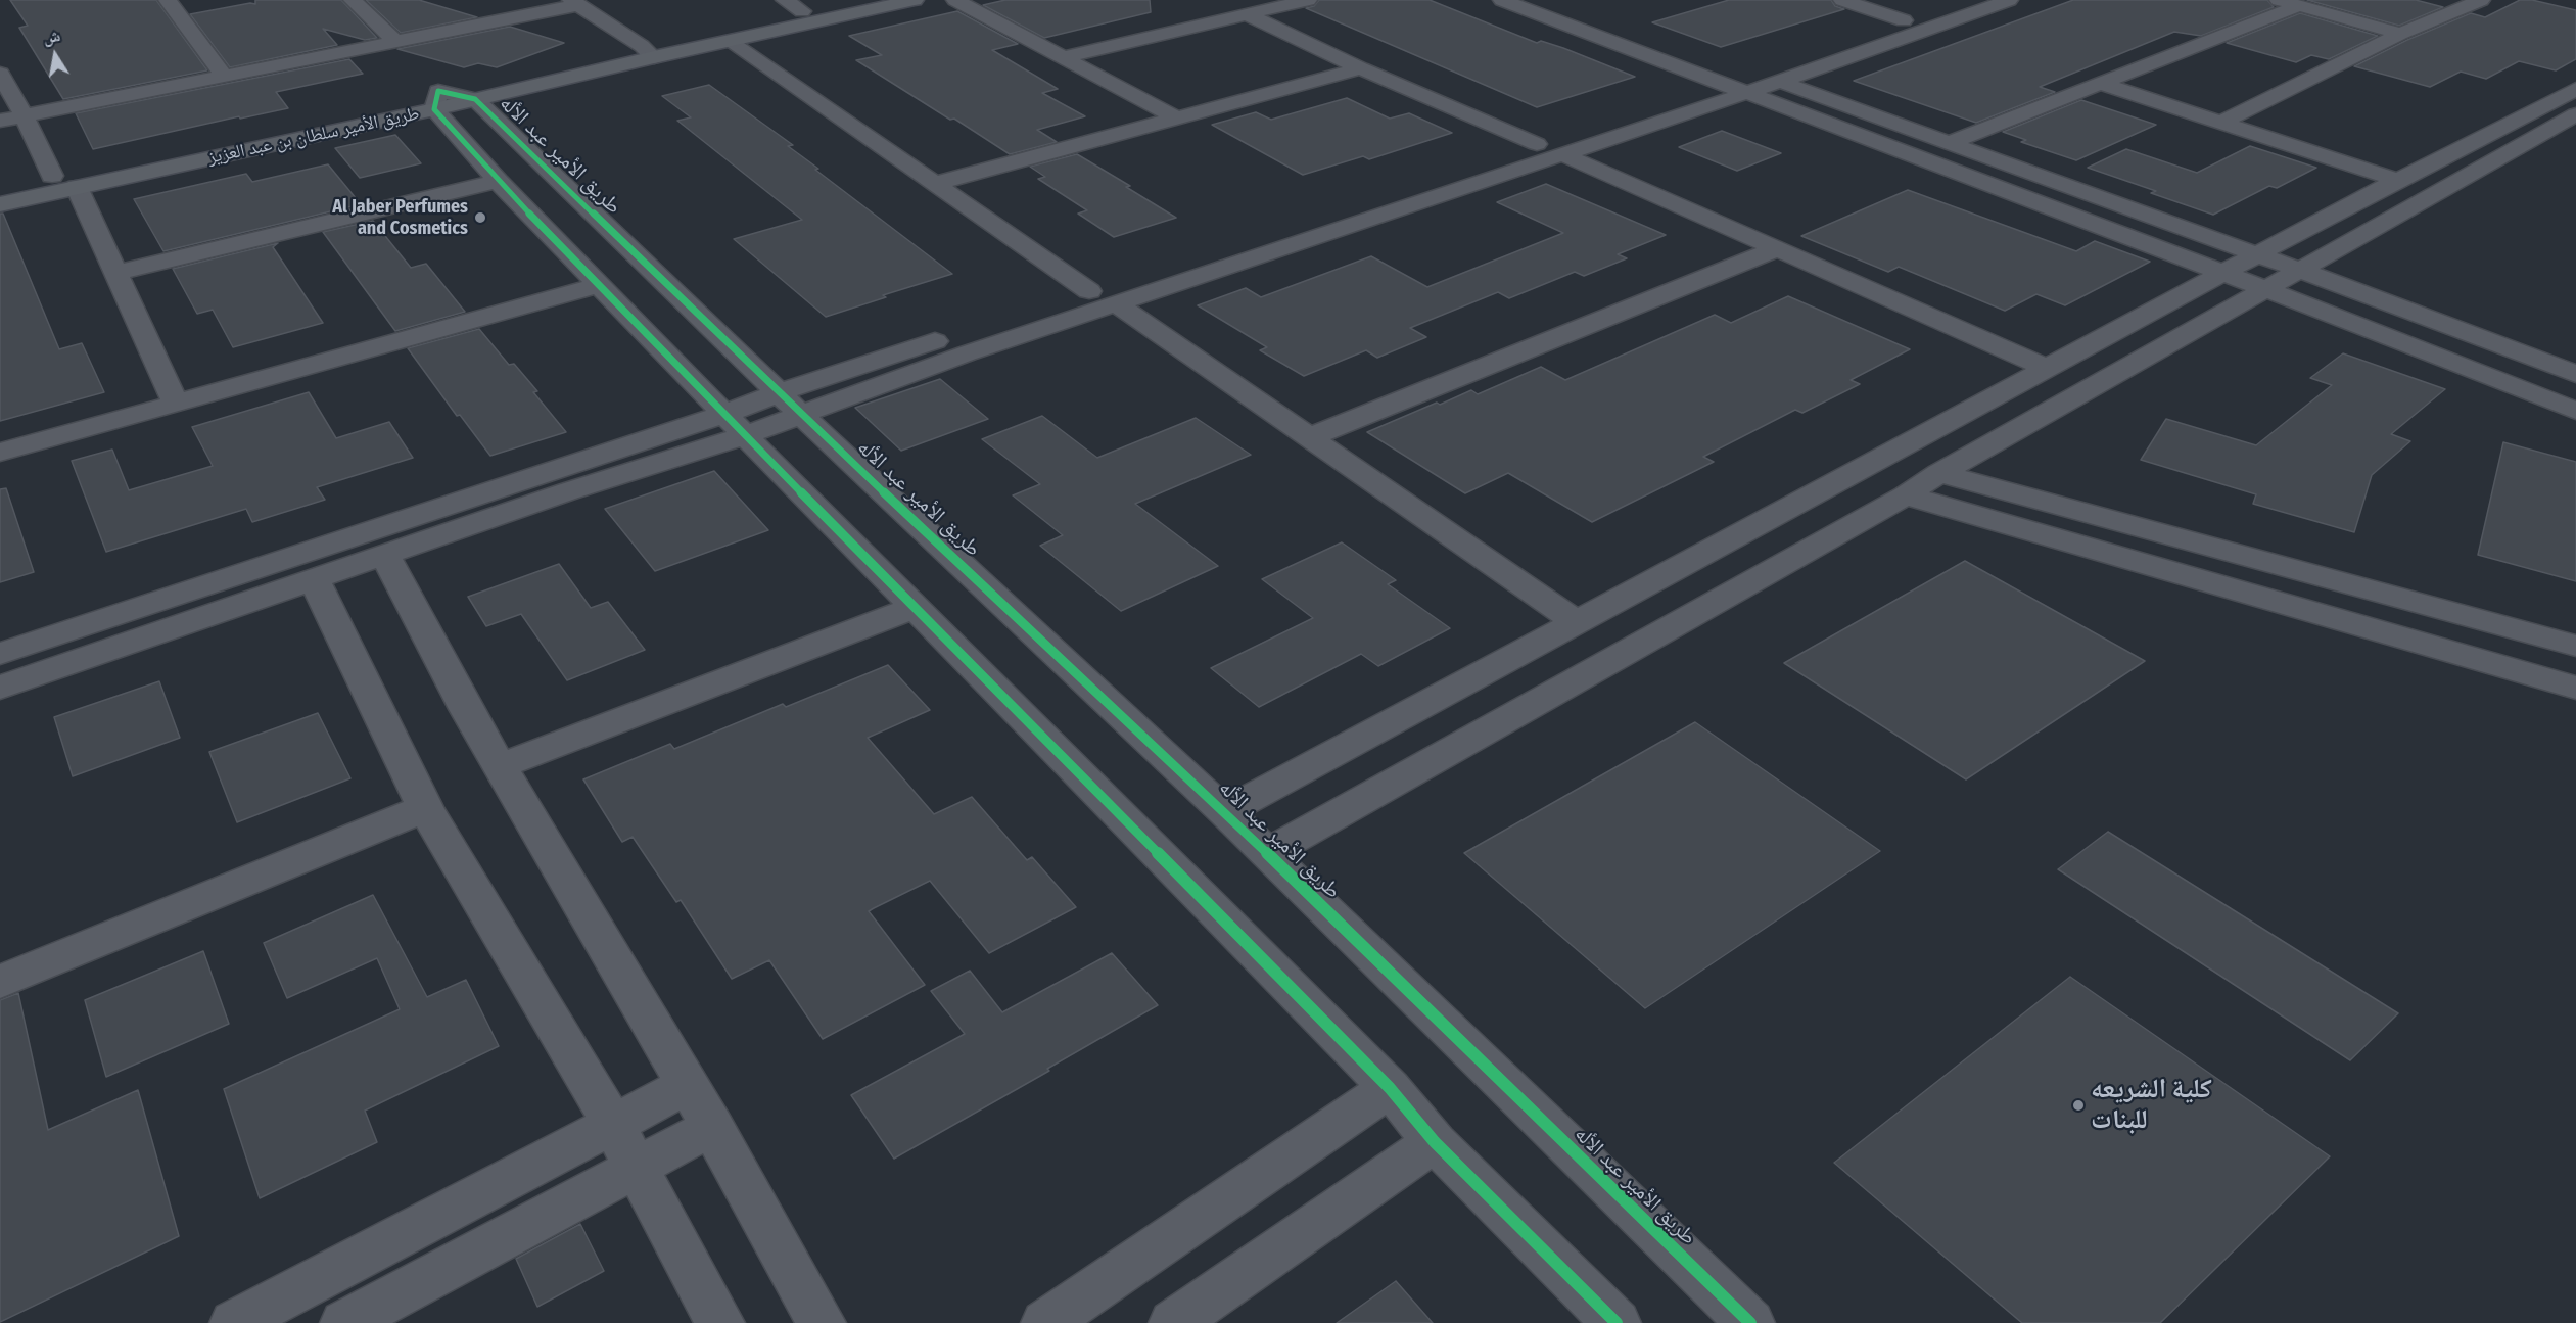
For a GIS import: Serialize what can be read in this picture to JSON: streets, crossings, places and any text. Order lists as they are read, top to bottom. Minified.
{"streets":{"main road":["طريق الأمير سلطان بن عبد العزيز"],"street":["طريق الأمير عبد الأله"]},"crossings":[["طريق الأمير سلطان بن عبد العزيز","طريق الأمير عبد الأله"]],"places":["Al Jaber Perfumes and Cosmetics","كلية الشريعه للبنات"],"north":"top"}
